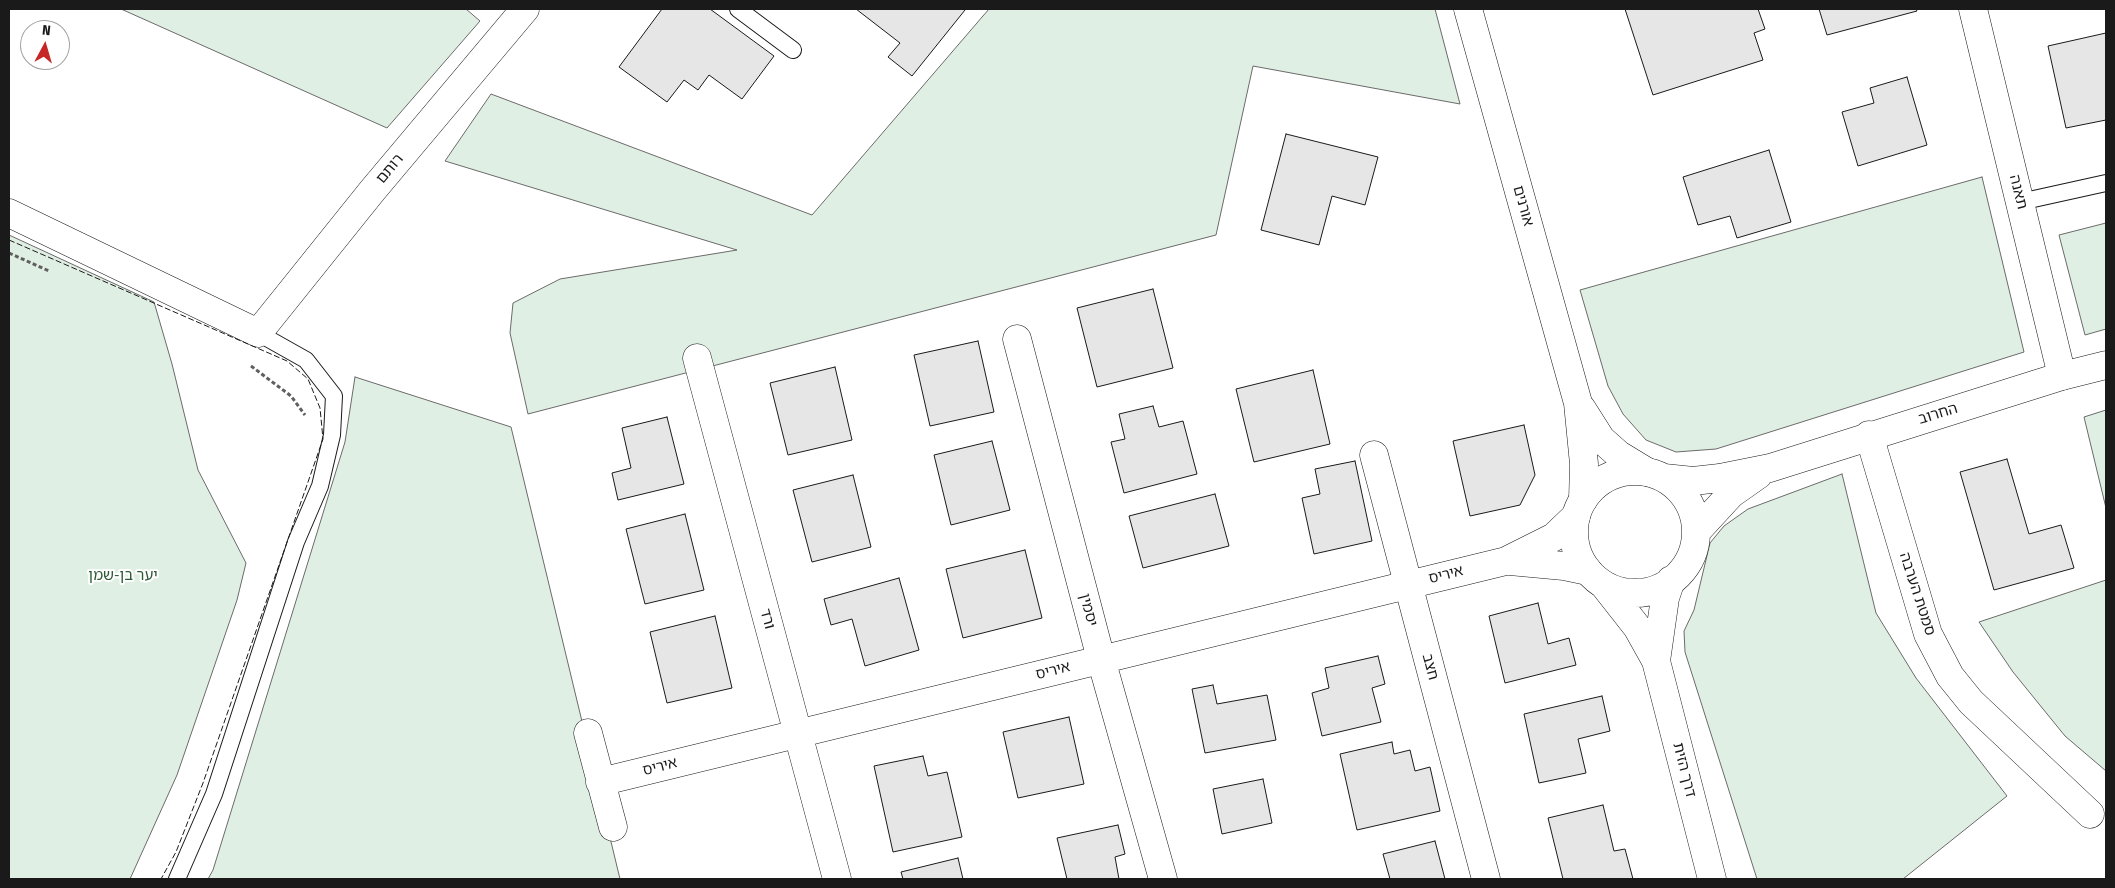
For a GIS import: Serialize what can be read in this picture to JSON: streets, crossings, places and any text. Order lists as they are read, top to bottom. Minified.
{"streets":{"street":["רותם","תאנה","אורנים","החרוב","איריס","סמטת הערבה","יסמין","ורד","חצב","דרך הזית"]},"crossings":[["תאנה","החרוב"],["אורנים","החרוב"],["אורנים","איריס"],["אורנים","דרך הזית"],["החרוב","איריס"],["החרוב","סמטת הערבה"],["החרוב","דרך הזית"],["איריס","יסמין"],["איריס","ורד"],["איריס","חצב"],["איריס","דרך הזית"]],"parks":["יער בן-שמן"],"north":"top"}
